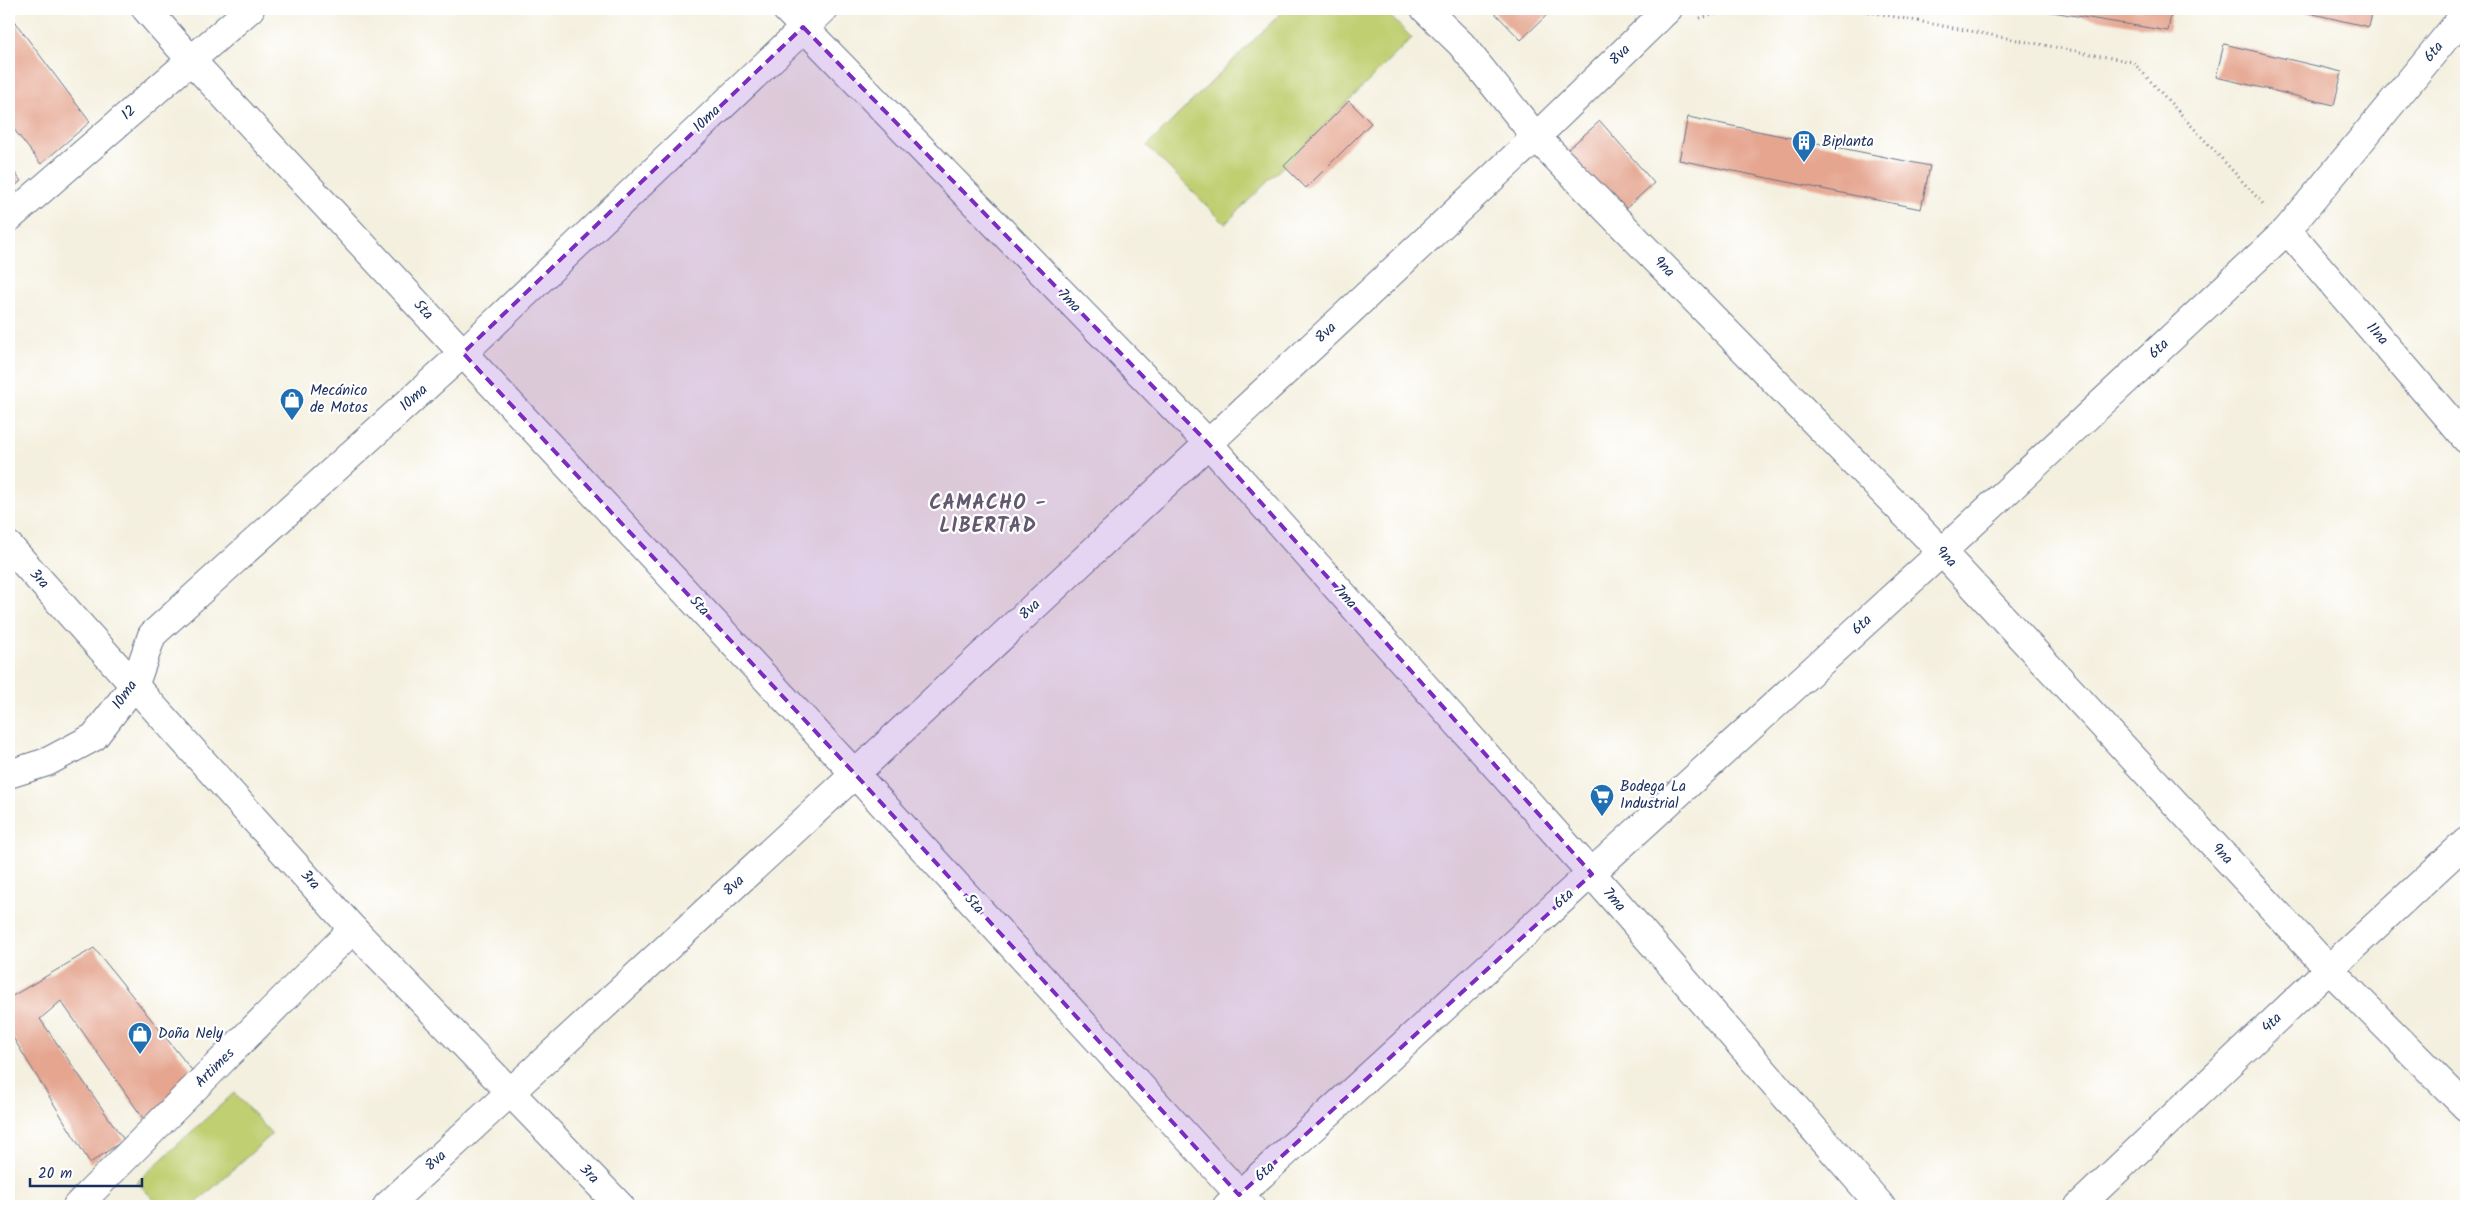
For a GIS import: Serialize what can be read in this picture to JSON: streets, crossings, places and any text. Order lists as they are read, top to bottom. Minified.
{"streets":{"street":["6ta","8va","12","10ma","9na","7ma","5ta","11na","3ra","4ta","Artimes"]},"crossings":[["6ta","9na"],["6ta","7ma"],["6ta","5ta"],["6ta","11na"],["8va","9na"],["8va","7ma"],["8va","5ta"],["8va","3ra"],["12","5ta"],["10ma","7ma"],["10ma","5ta"],["10ma","3ra"],["9na","4ta"],["3ra","Artimes"]],"districts":["CAMACHO - LIBERTAD"],"places":{"building":["Biplanta"],"shop":["Mecánico de Motos","Doña Nely"],"supermarket":["Bodega La Industrial"]},"scale_bar":"20 m"}
